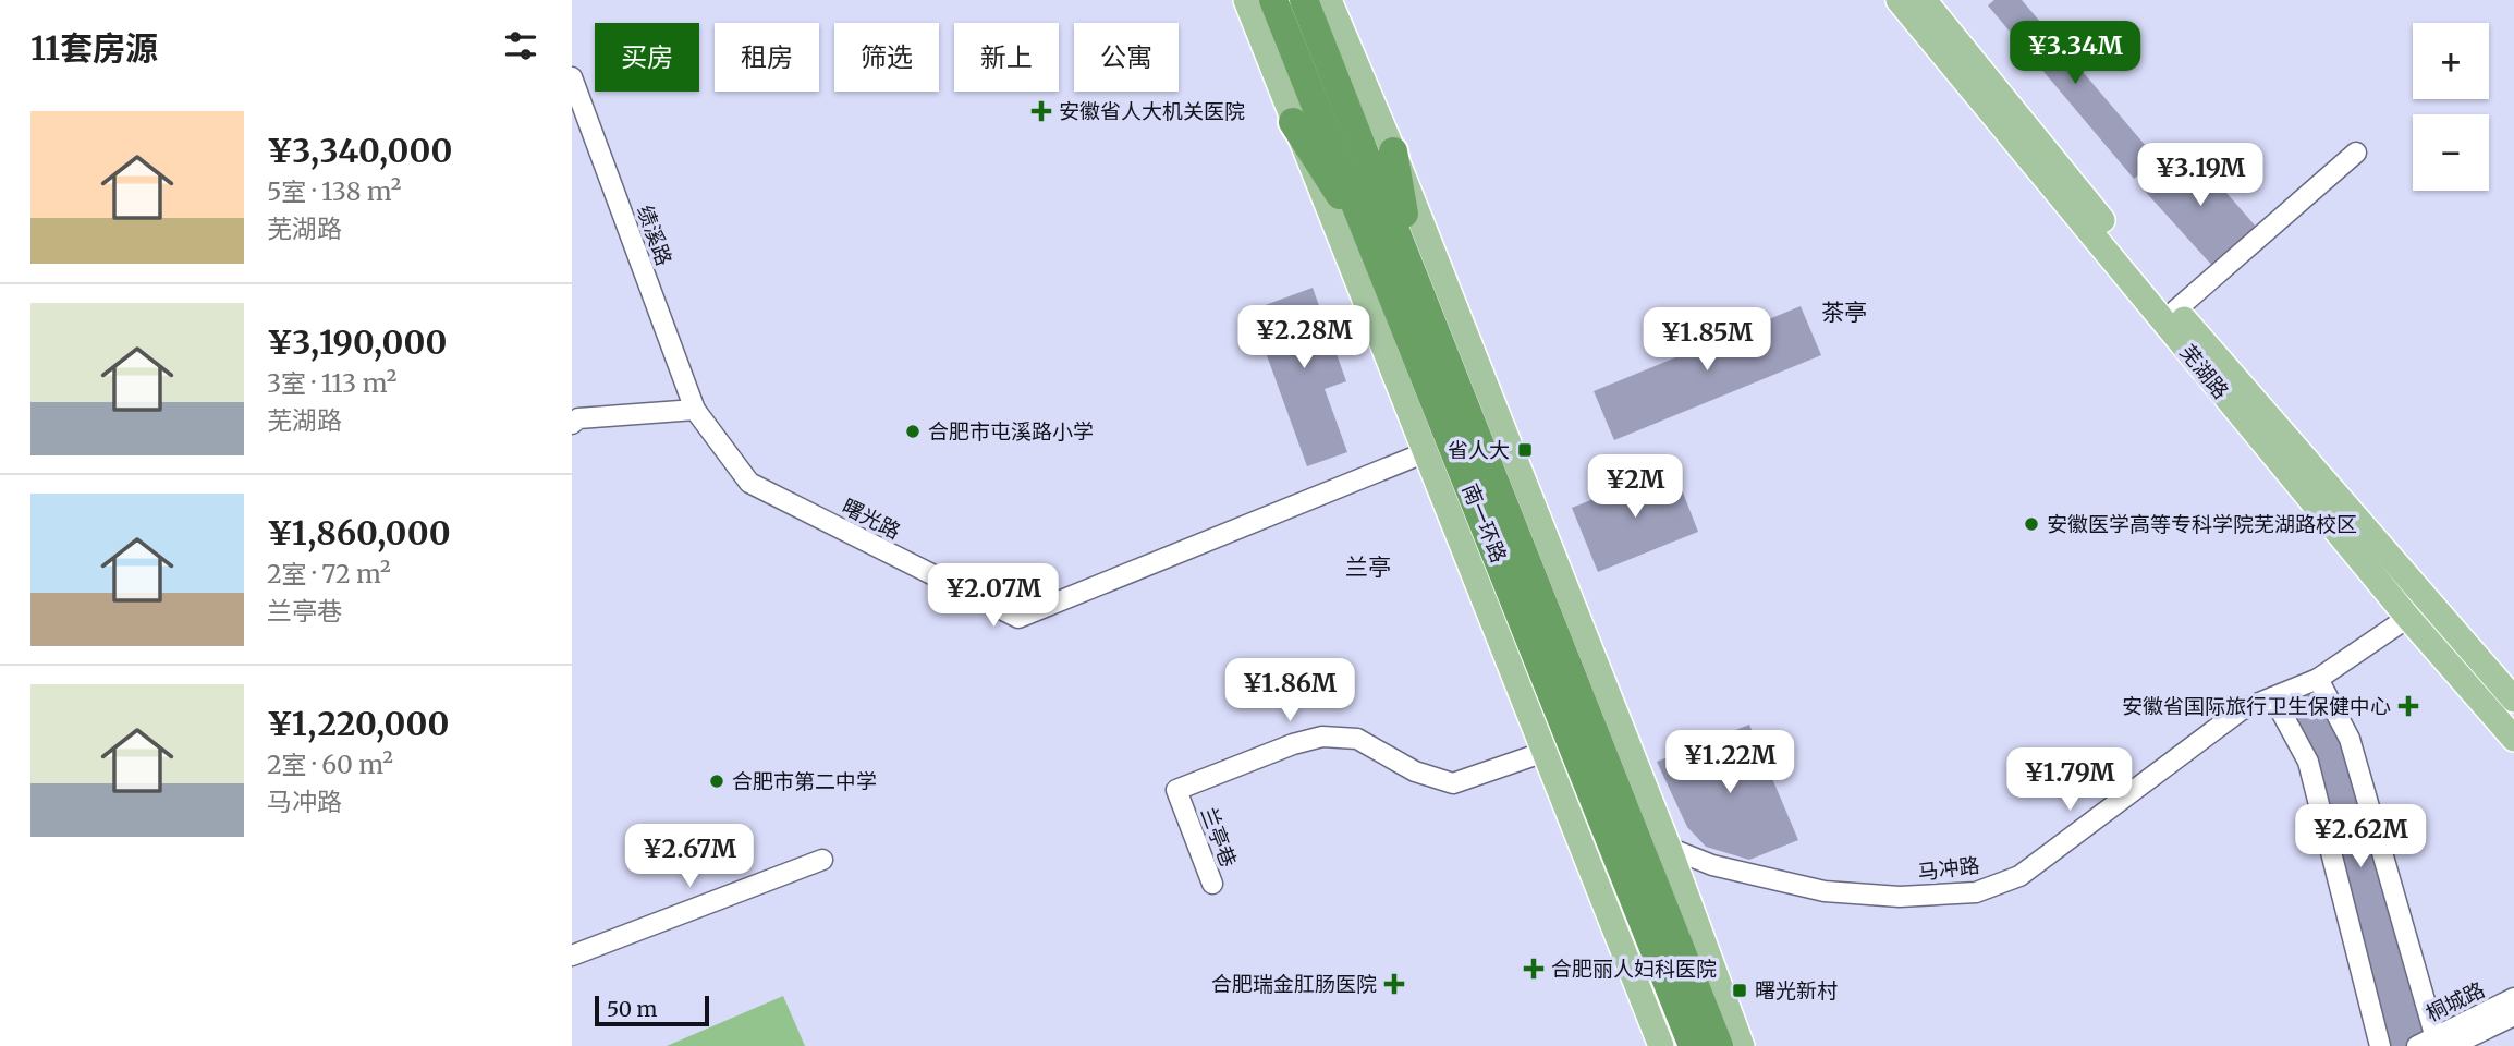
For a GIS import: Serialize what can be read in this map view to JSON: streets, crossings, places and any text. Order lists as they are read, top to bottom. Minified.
{"streets":{"highway":["南一环路"],"main road":["芜湖路"],"street":["绩溪路","曙光路","兰亭巷","马冲路","桐城路"]},"crossings":[["绩溪路","曙光路"],["芜湖路","马冲路"]],"districts":["茶亭","兰亭"],"places":{"health":["安徽省人大机关医院","安徽省国际旅行卫生保健中心","合肥丽人妇科医院","合肥瑞金肛肠医院"],"other":["合肥市屯溪路小学","安徽医学高等专科学院芜湖路校区","合肥市第二中学"],"transit":["省人大","曙光新村"]},"scale_bar":"50 m","page":{"heading":"11套房源","price":["¥3.34M","¥3.19M","¥2.28M","¥1.85M","¥2M","¥2.07M","¥1.86M","¥1.22M","¥1.79M","¥2.62M","¥2.67M"],"map_buttons":["+","−"],"chip":["买房","租房","筛选","新上","公寓"],"list":[{"name":"¥3,340,000","note":"5室 · 138 m² · 芜湖路"},{"name":"¥3,190,000","note":"3室 · 113 m² · 芜湖路"},{"name":"¥1,860,000","note":"2室 · 72 m² · 兰亭巷"},{"name":"¥1,220,000","note":"2室 · 60 m² · 马冲路"}],"scale":"50 m"}}
